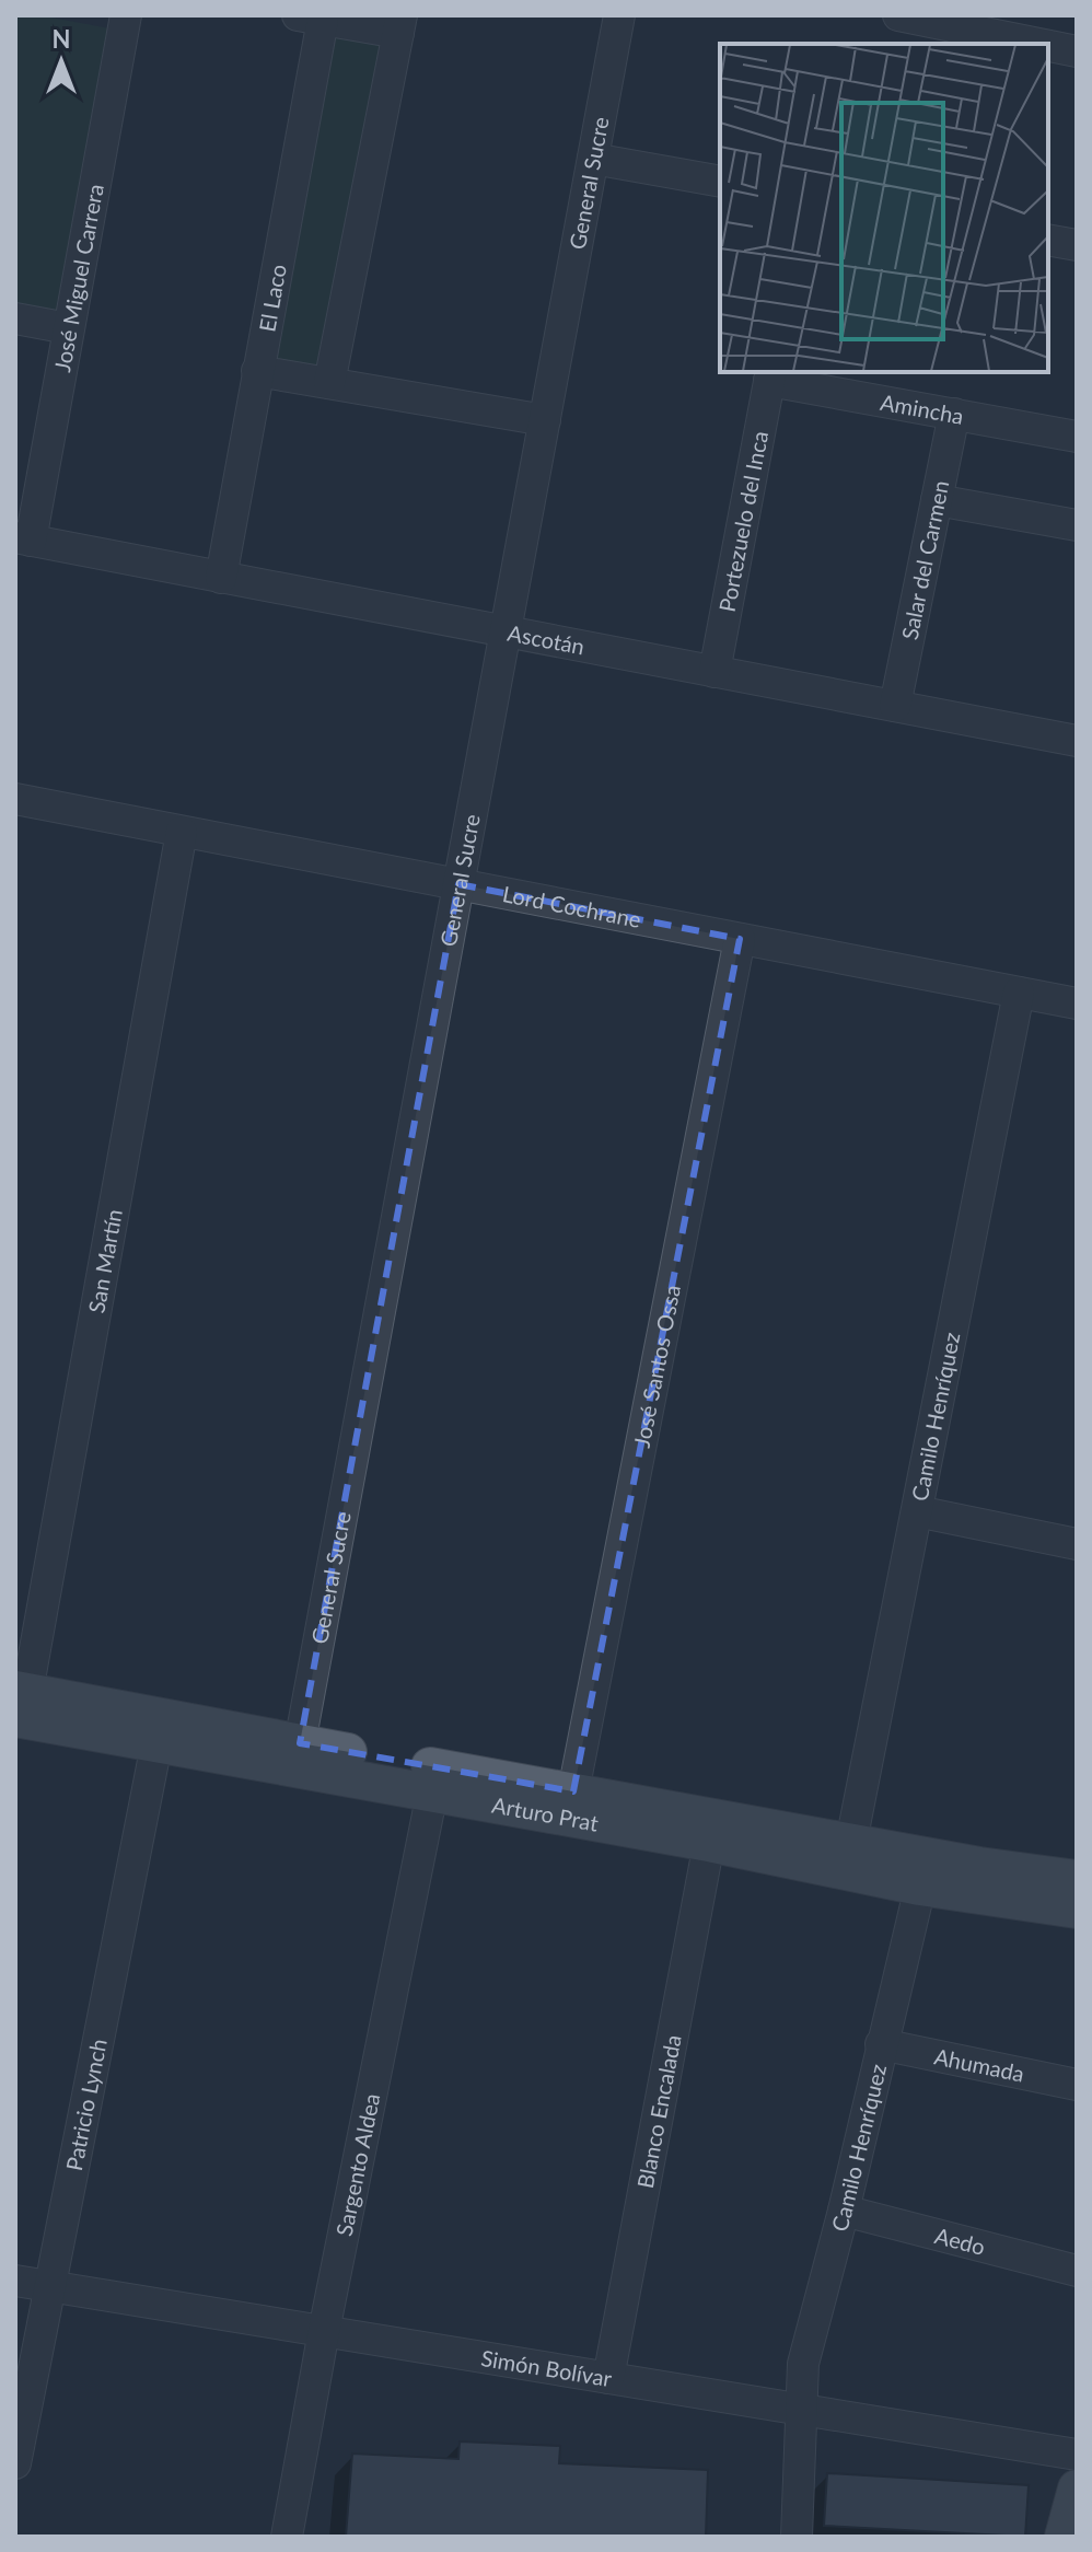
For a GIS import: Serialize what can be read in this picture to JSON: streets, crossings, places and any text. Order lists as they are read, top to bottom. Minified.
{"streets":{"main road":["Arturo Prat"],"street":["General Sucre","José Miguel Carrera","El Laco","Amincha","Portezuelo del Inca","Salar del Carmen","Ascotán","Lord Cochrane","San Martín","José Santos Ossa","Camilo Henríquez","Ahumada","Patricio Lynch","Blanco Encalada","Sargento Aldea","Aedo","Simón Bolívar"]},"crossings":[["General Sucre","Ascotán"],["General Sucre","Lord Cochrane"],["General Sucre","Arturo Prat"],["José Miguel Carrera","Ascotán"],["El Laco","Ascotán"],["Amincha","Portezuelo del Inca"],["Amincha","Salar del Carmen"],["Portezuelo del Inca","Ascotán"],["Salar del Carmen","Ascotán"],["Lord Cochrane","San Martín"],["Lord Cochrane","José Santos Ossa"],["Lord Cochrane","Camilo Henríquez"],["San Martín","Arturo Prat"],["José Santos Ossa","Arturo Prat"],["Camilo Henríquez","Arturo Prat"],["Camilo Henríquez","Ahumada"],["Camilo Henríquez","Aedo"],["Camilo Henríquez","Simón Bolívar"],["Arturo Prat","Patricio Lynch"],["Arturo Prat","Blanco Encalada"],["Arturo Prat","Sargento Aldea"],["Patricio Lynch","Simón Bolívar"],["Blanco Encalada","Simón Bolívar"],["Sargento Aldea","Simón Bolívar"]],"north":"top"}
